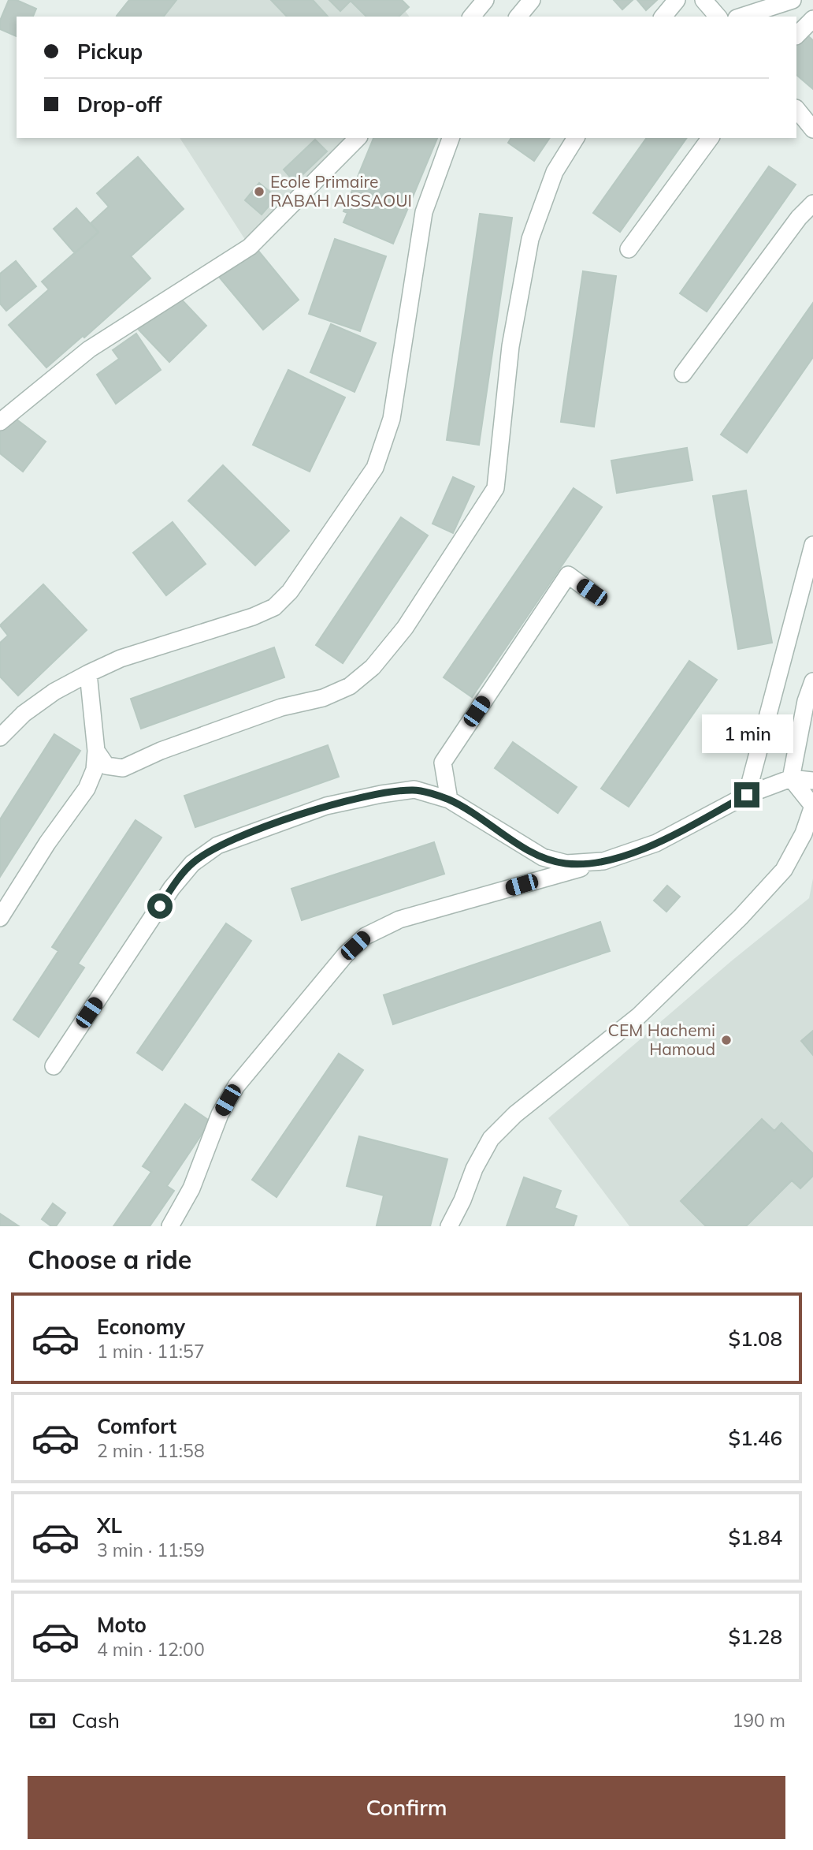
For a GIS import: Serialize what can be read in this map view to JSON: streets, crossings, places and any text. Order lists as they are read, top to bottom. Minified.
{"places":["Ecole Primaire RABAH AISSAOUI","CEM Hachemi Hamoud"],"page":{"banner":["Pickup","Drop-off"],"bubble":"1 min","heading":"Choose a ride","list":[{"name":"Economy","note":"1 min · 11:57","value":"$1.08"},{"name":"Comfort","note":"2 min · 11:58","value":"$1.46"},{"name":"XL","note":"3 min · 11:59","value":"$1.84"},{"name":"Moto","note":"4 min · 12:00","value":"$1.28"}],"pay":["Cash","190 m"],"buttons":"Confirm"}}
